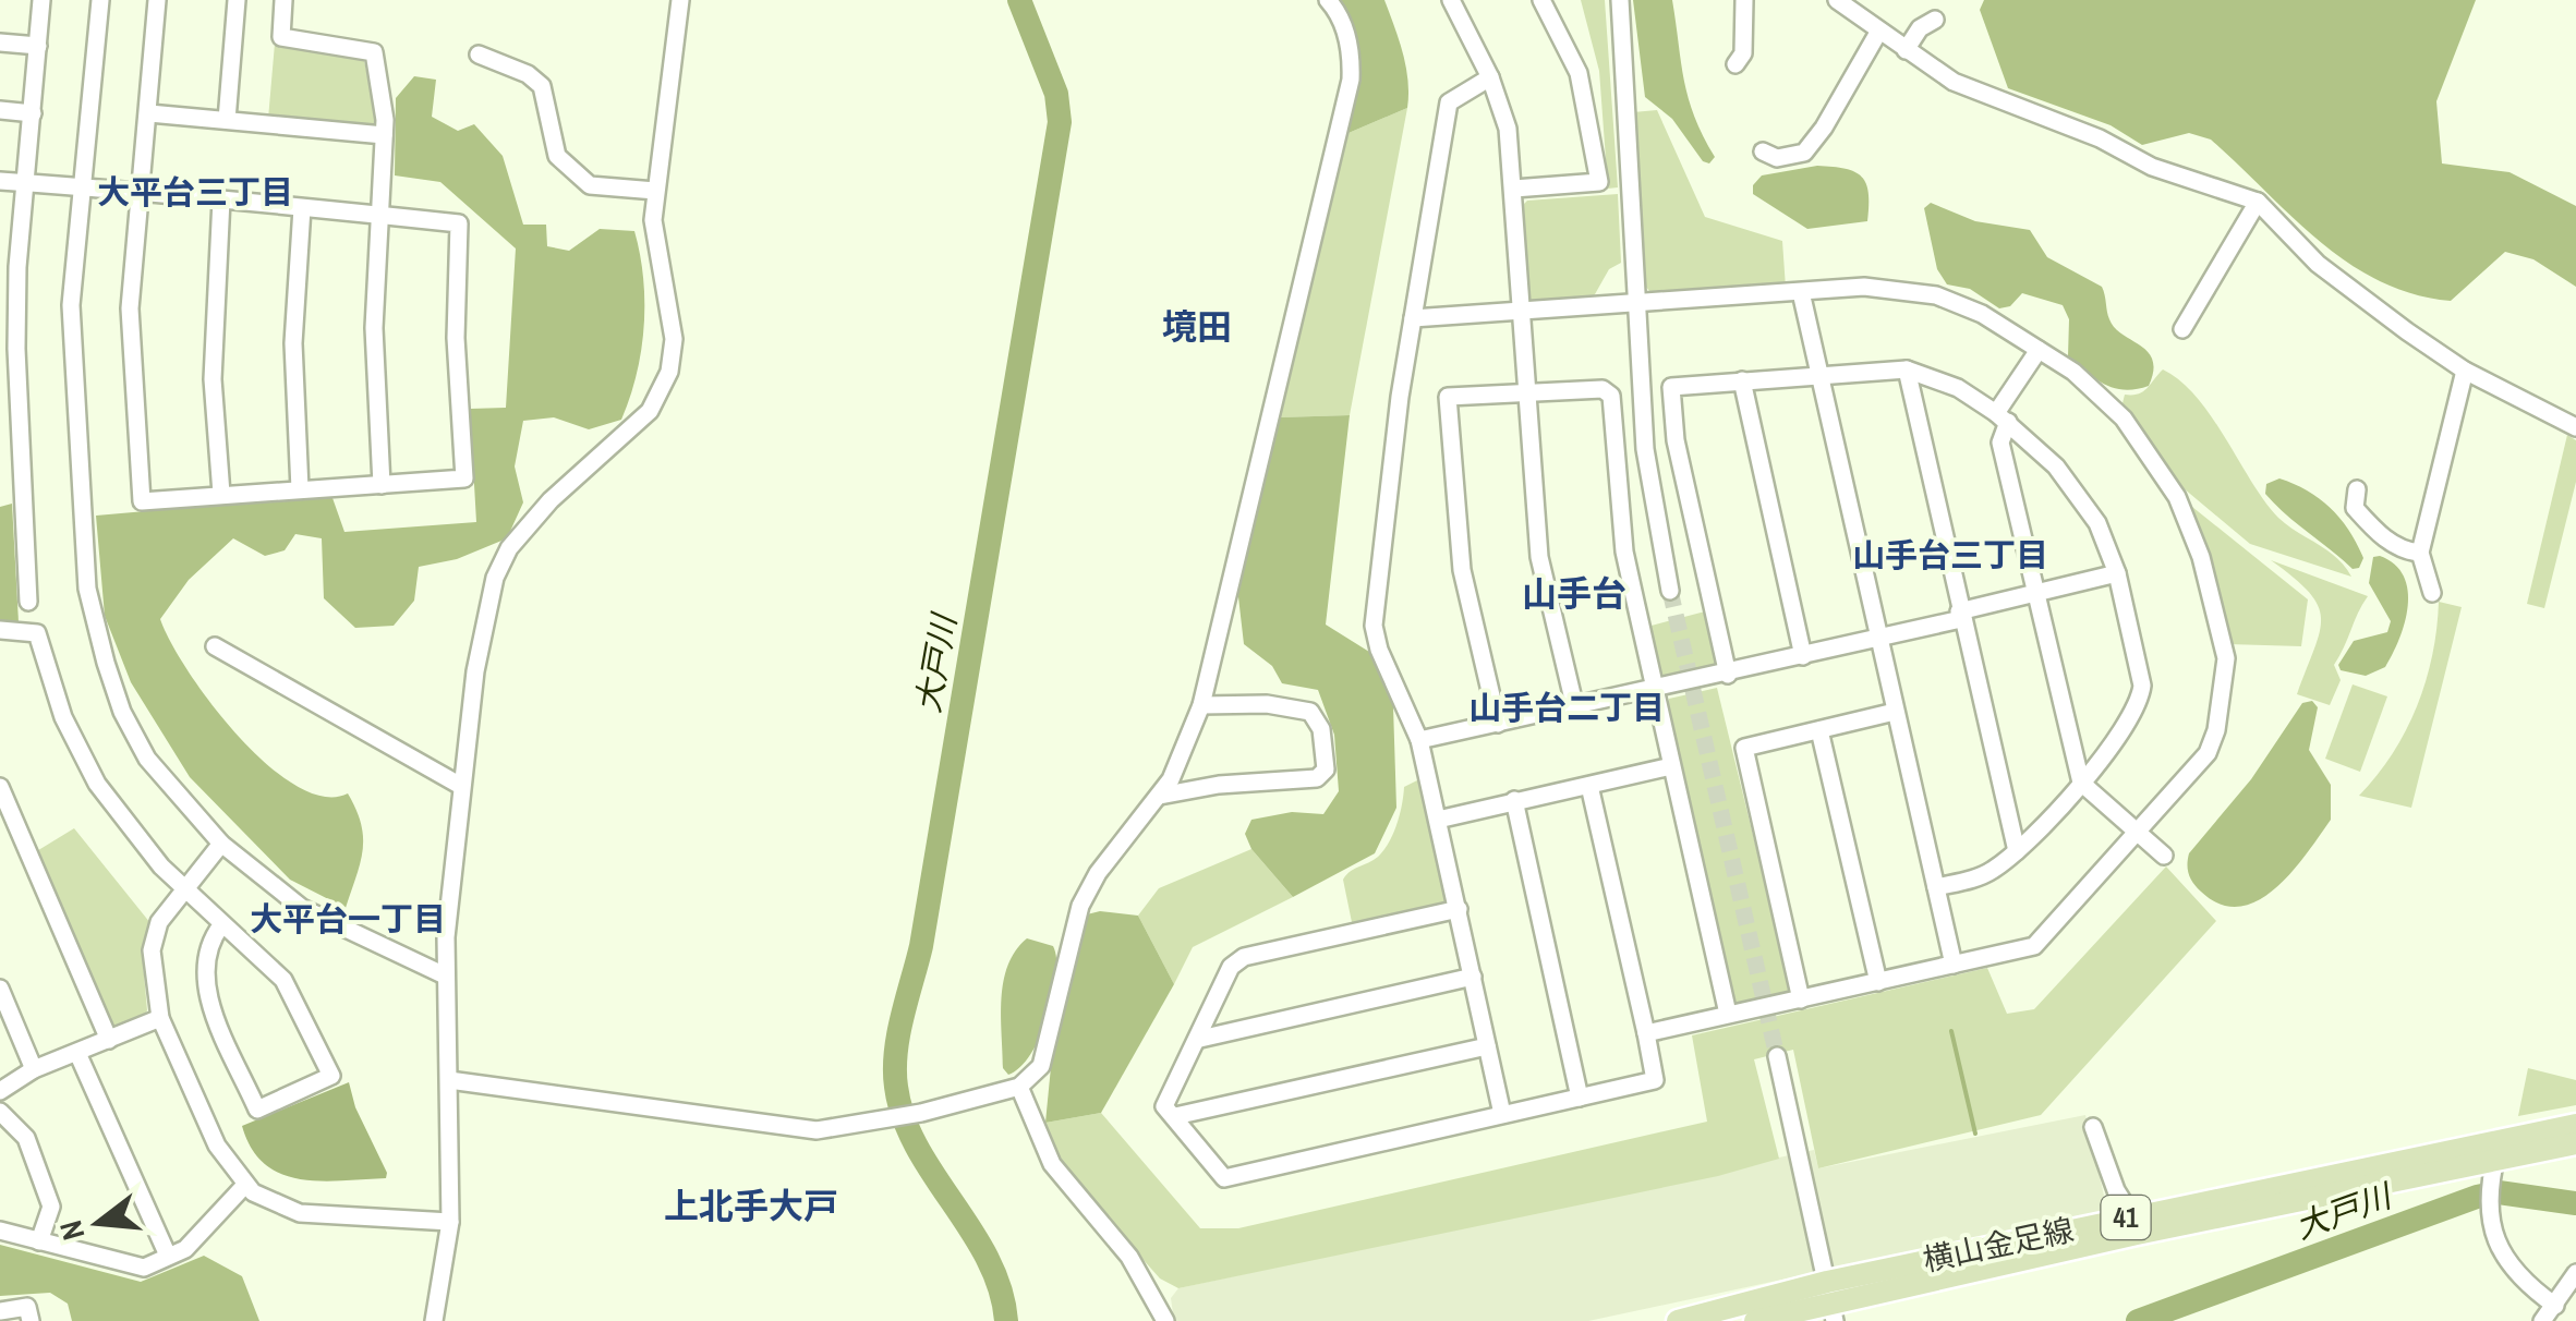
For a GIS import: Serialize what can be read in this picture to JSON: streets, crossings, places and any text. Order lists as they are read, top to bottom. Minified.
{"streets":{"main road":["41","横山金足線"]},"districts":["大平台三丁目","境田","山手台三丁目","山手台","山手台二丁目","大平台一丁目","上北手大戸"],"water":["大戸川"],"north":"left"}
